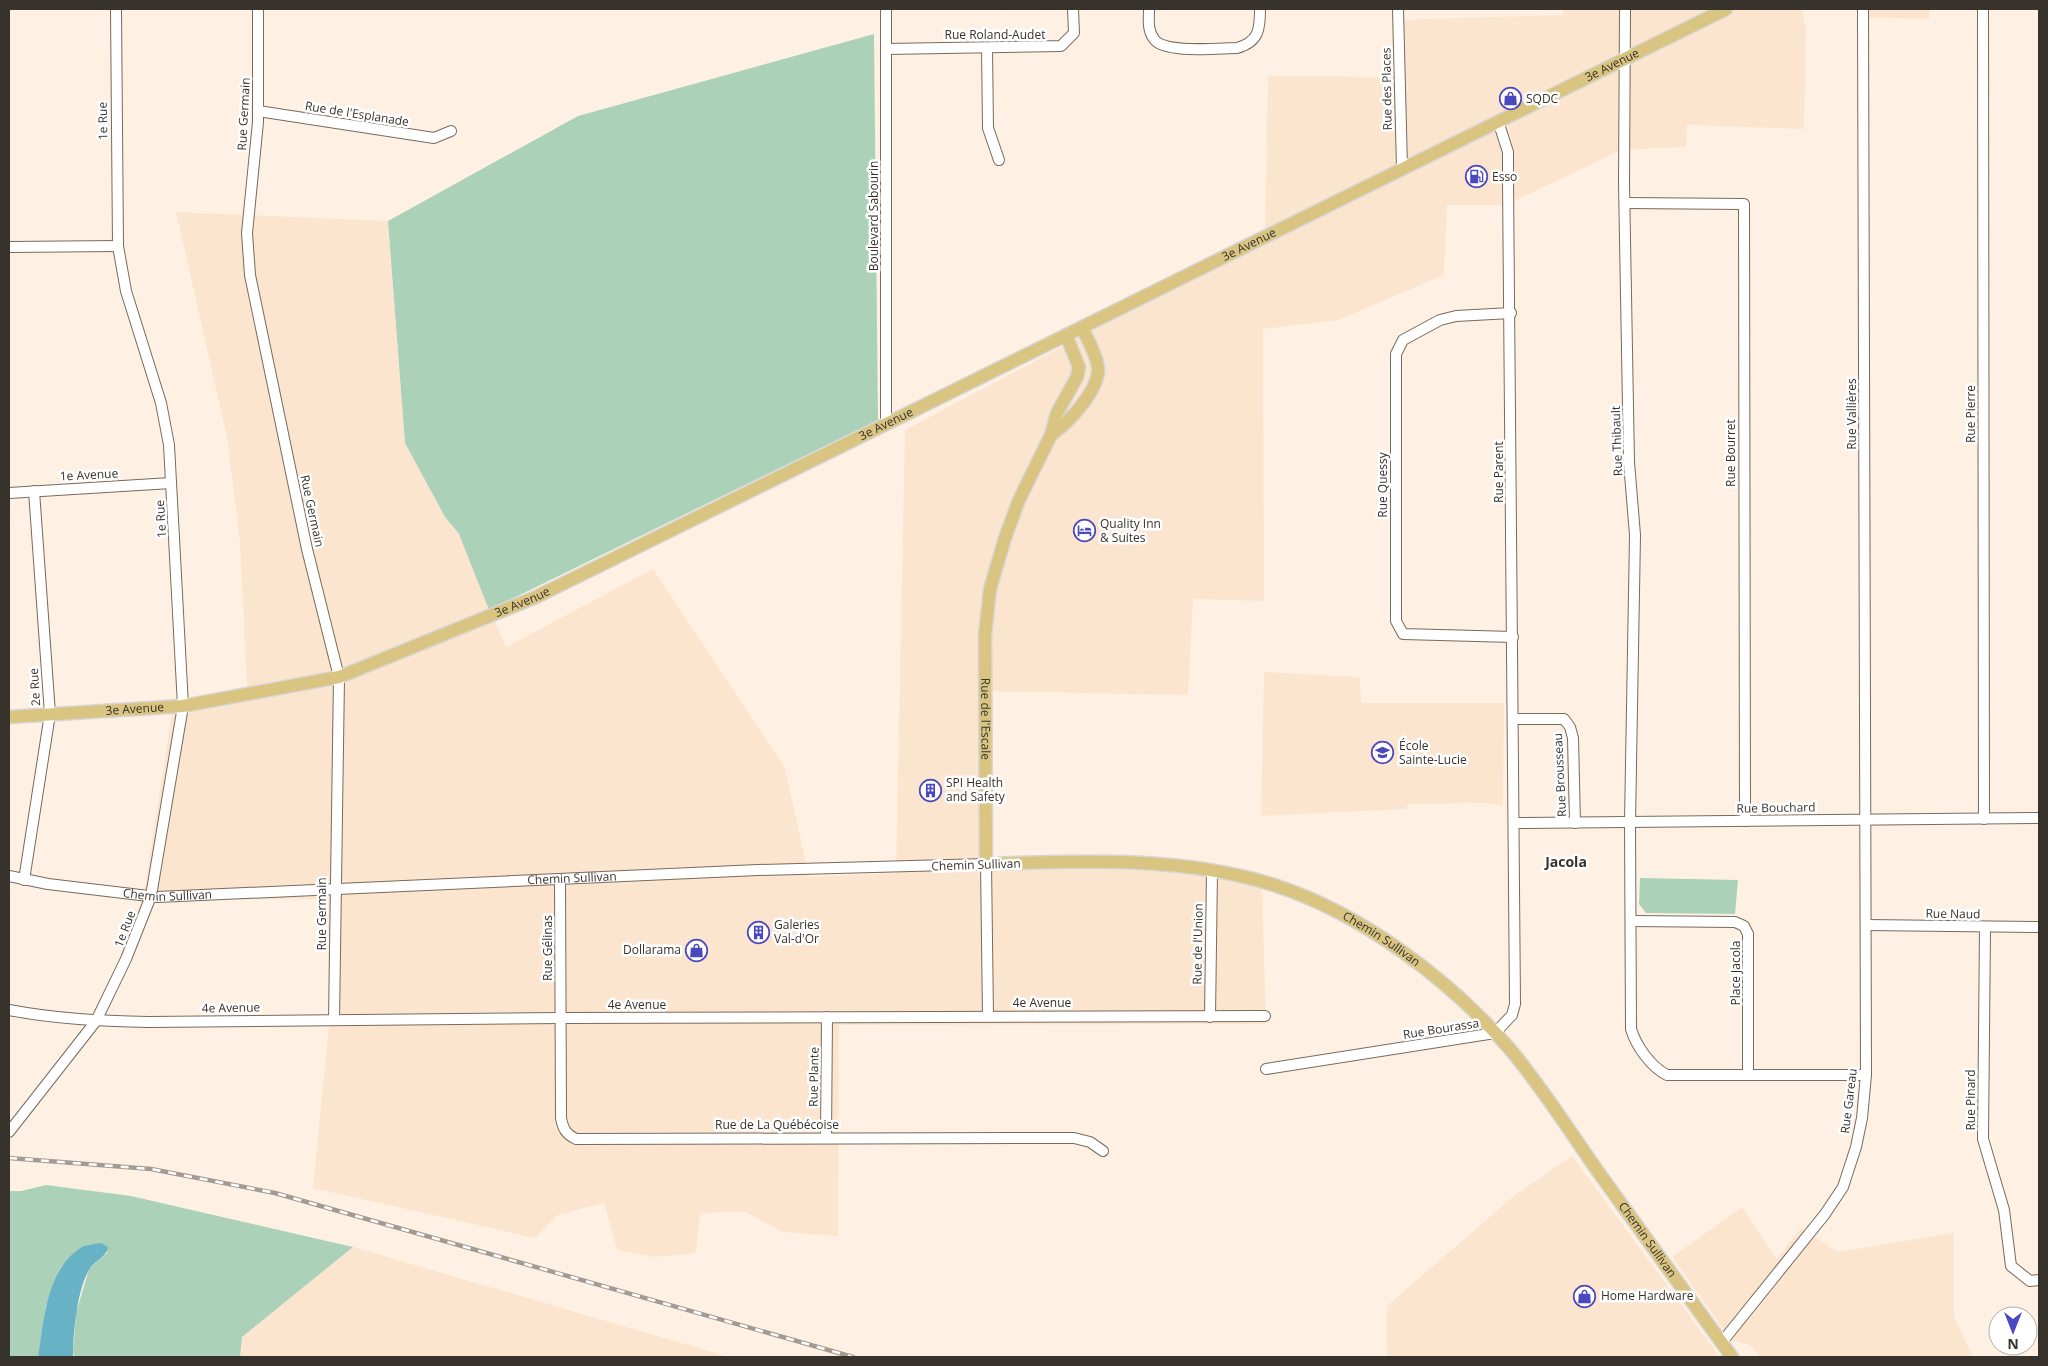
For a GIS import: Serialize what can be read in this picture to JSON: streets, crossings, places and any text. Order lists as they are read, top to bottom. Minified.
{"streets":{"main road":["3e Avenue","Rue de l'Escale","Chemin Sullivan"],"street":["Rue Roland-Audet","Rue des Places","Rue Germain","Rue de l'Esplanade","1e Rue","Boulevard Sabourin","Rue Vallières","Rue Pierre","Rue Thibault","Rue Bourret","Rue Parent","1e Avenue","Rue Quessy","2e Rue","Rue Brousseau","Rue Bouchard","Rue Naud","Rue de l'Union","Rue Gélinas","Place Jacola","4e Avenue","Rue Bourassa","Rue Plante","Rue Pinard","Rue Gareau","Rue de La Québécoise"]},"crossings":[["Rue Roland-Audet","Boulevard Sabourin"],["3e Avenue","Rue des Places"],["3e Avenue","Rue Germain"],["3e Avenue","1e Rue"],["3e Avenue","Boulevard Sabourin"],["3e Avenue","Rue Thibault"],["3e Avenue","Rue Parent"],["3e Avenue","2e Rue"],["3e Avenue","Rue de l'Escale"],["Rue Germain","Rue de l'Esplanade"],["Rue Germain","Chemin Sullivan"],["Rue Germain","4e Avenue"],["1e Rue","1e Avenue"],["1e Rue","Chemin Sullivan"],["1e Rue","4e Avenue"],["Rue Vallières","Rue Bouchard"],["Rue Vallières","Rue Gareau"],["Rue Pierre","Rue Bouchard"],["Rue Thibault","Rue Bourret"],["Rue Thibault","Rue Bouchard"],["Rue Bourret","Rue Bouchard"],["Rue Parent","Rue Quessy"],["Rue Parent","Rue Brousseau"],["Rue Parent","Rue Bouchard"],["Rue Parent","Rue Bourassa"],["1e Avenue","2e Rue"],["2e Rue","Chemin Sullivan"],["Rue de l'Escale","Chemin Sullivan"],["Rue de l'Escale","4e Avenue"],["Rue Brousseau","Rue Bouchard"],["Rue Bouchard","Rue Bourassa"],["Rue Bouchard","Rue Gareau"],["Chemin Sullivan","Rue de l'Union"],["Chemin Sullivan","Rue Gélinas"],["Chemin Sullivan","Rue Bourassa"],["Chemin Sullivan","Rue Gareau"],["Rue Naud","Rue Pinard"],["Rue Naud","Rue Gareau"],["Rue de l'Union","4e Avenue"],["Rue Gélinas","4e Avenue"],["Rue Gélinas","Rue de La Québécoise"],["4e Avenue","Rue Plante"],["4e Avenue","Rue de La Québécoise"],["Rue Plante","Rue de La Québécoise"]],"districts":["Jacola"],"places":{"shop":["SQDC","Dollarama","Home Hardware"],"fuel station":["Esso"],"hotel":["Quality Inn & Suites"],"school or university":["École Sainte-Lucie"],"building":["SPI Health and Safety","Galeries Val-d'Or"]},"north":"bottom"}
